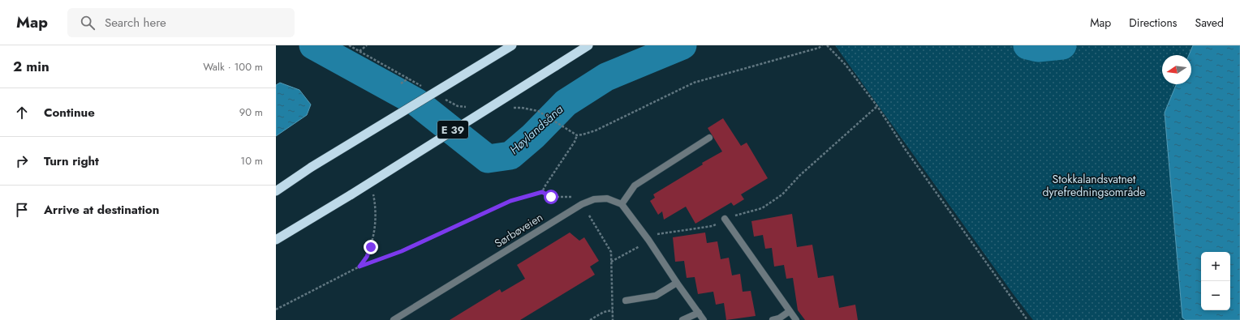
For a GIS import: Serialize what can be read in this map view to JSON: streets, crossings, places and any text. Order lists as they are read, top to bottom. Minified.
{"streets":{"highway":["E 39"],"street":["Sørbøveien"]},"water":["Høylandsåna"],"parks":["Stokkalandsvatnet dyrefredningsområde"],"north":"left","page":{"header":"Map","search":"Search here","nav":["Map","Directions","Saved"],"heading":["2 min","Walk · 100 m"],"list":[["Continue","90 m"],["Turn right","10 m"],"Arrive at destination"],"map_buttons":["+","−"]}}
